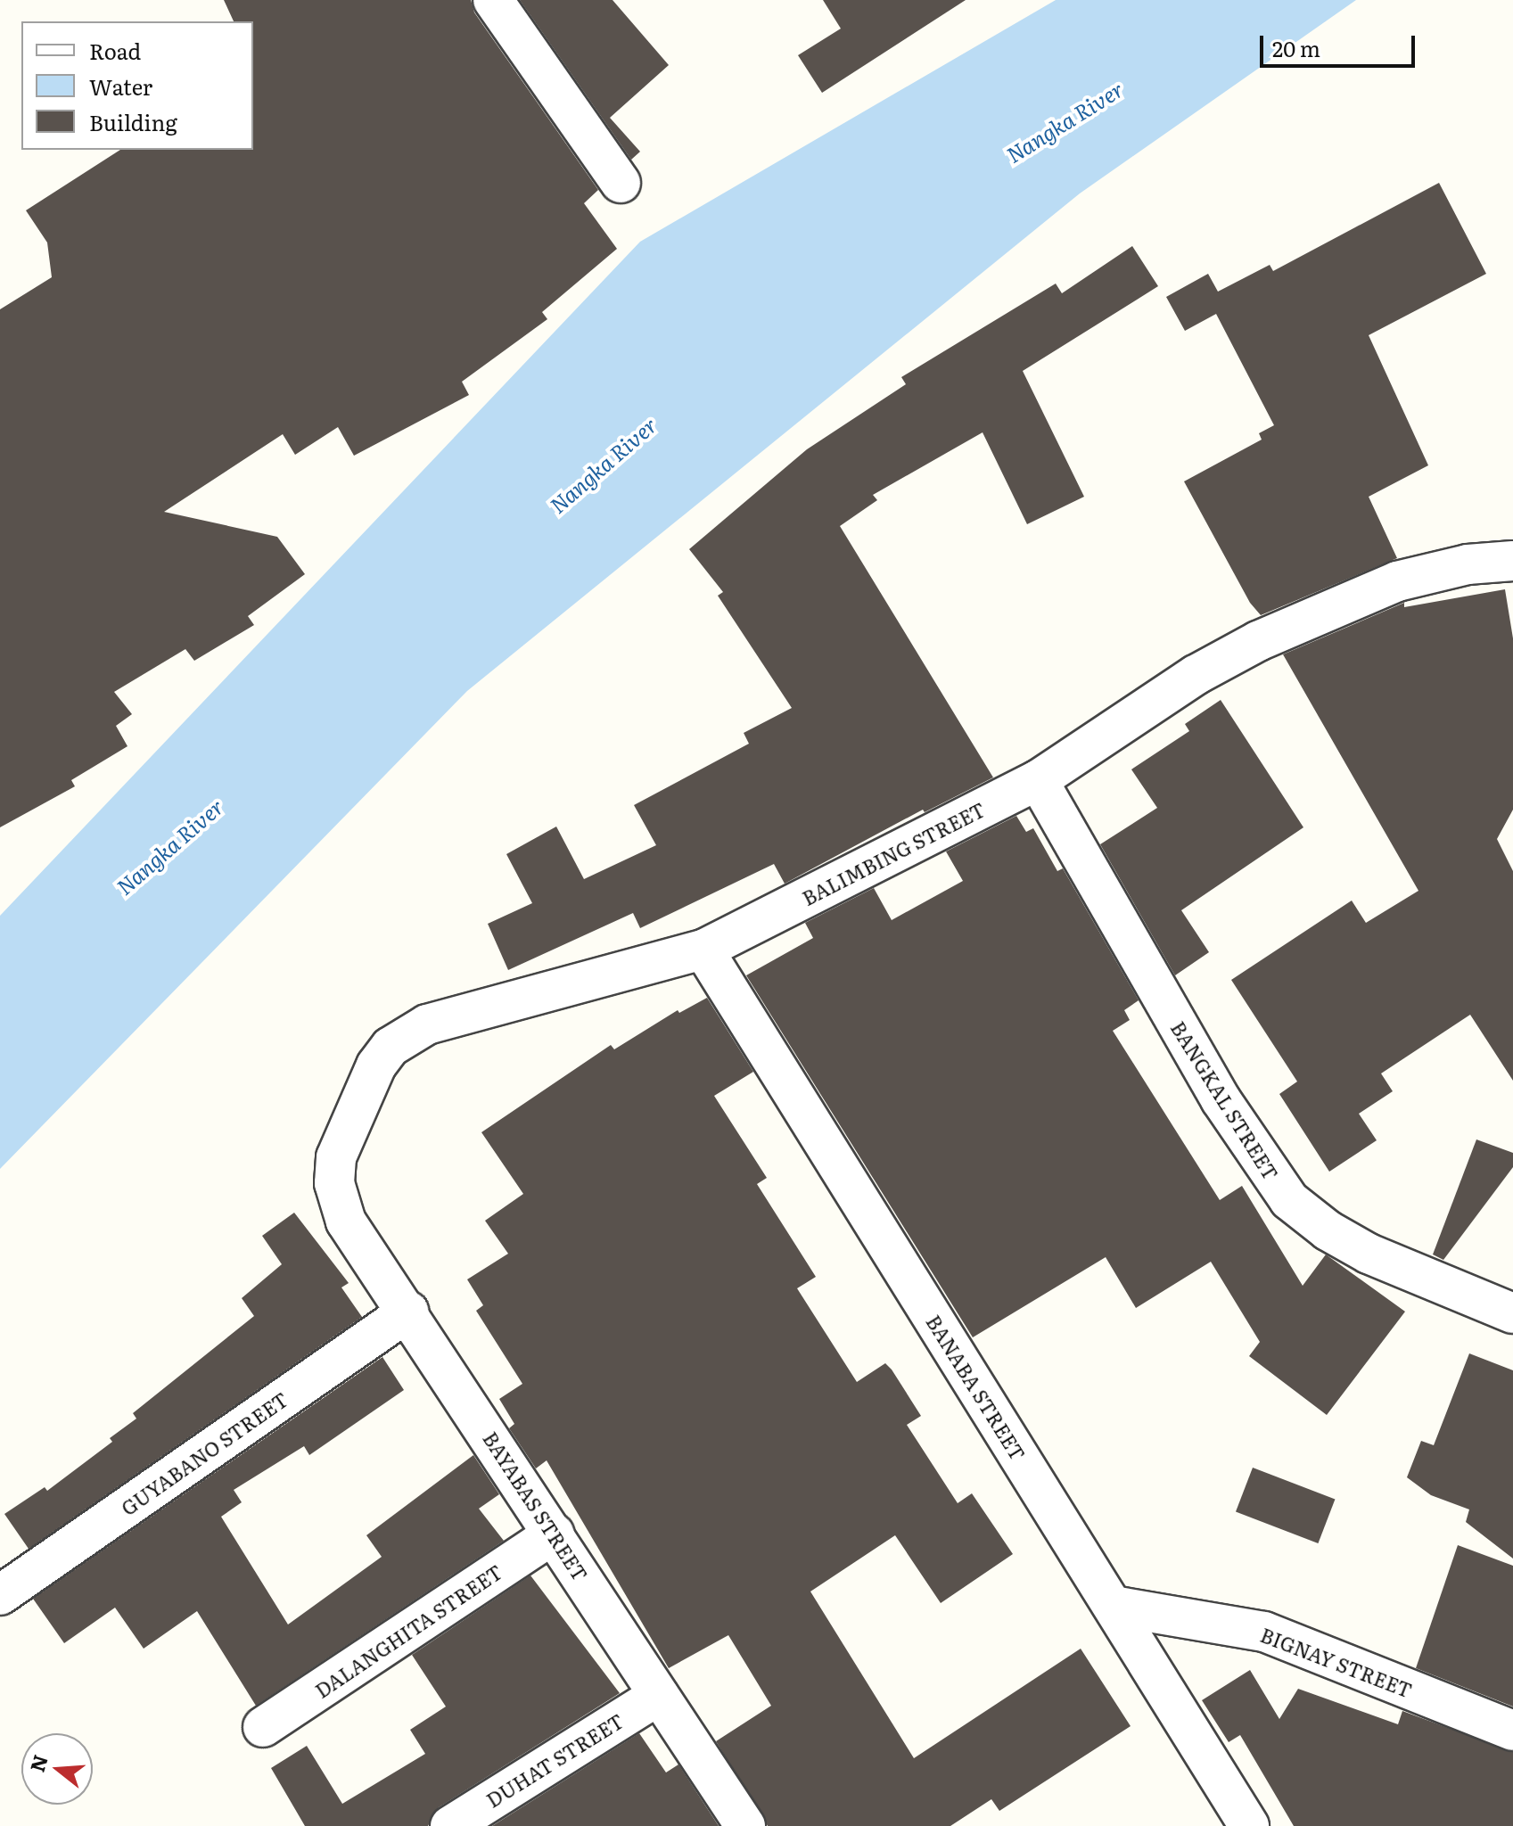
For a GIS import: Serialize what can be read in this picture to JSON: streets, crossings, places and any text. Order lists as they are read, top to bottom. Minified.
{"streets":{"street":["BALIMBING STREET","BANGKAL STREET","BANABA STREET","GUYABANO STREET","BAYABAS STREET","DALANGHITA STREET","BIGNAY STREET","DUHAT STREET"]},"crossings":[["BALIMBING STREET","BANGKAL STREET"],["BALIMBING STREET","BANABA STREET"],["BALIMBING STREET","BAYABAS STREET"],["BANABA STREET","BIGNAY STREET"],["GUYABANO STREET","BAYABAS STREET"],["BAYABAS STREET","DALANGHITA STREET"],["BAYABAS STREET","DUHAT STREET"]],"water":["Nangka River"],"legend":["Road","Water","Building"],"scale_bar":"20 m","north":"left"}
